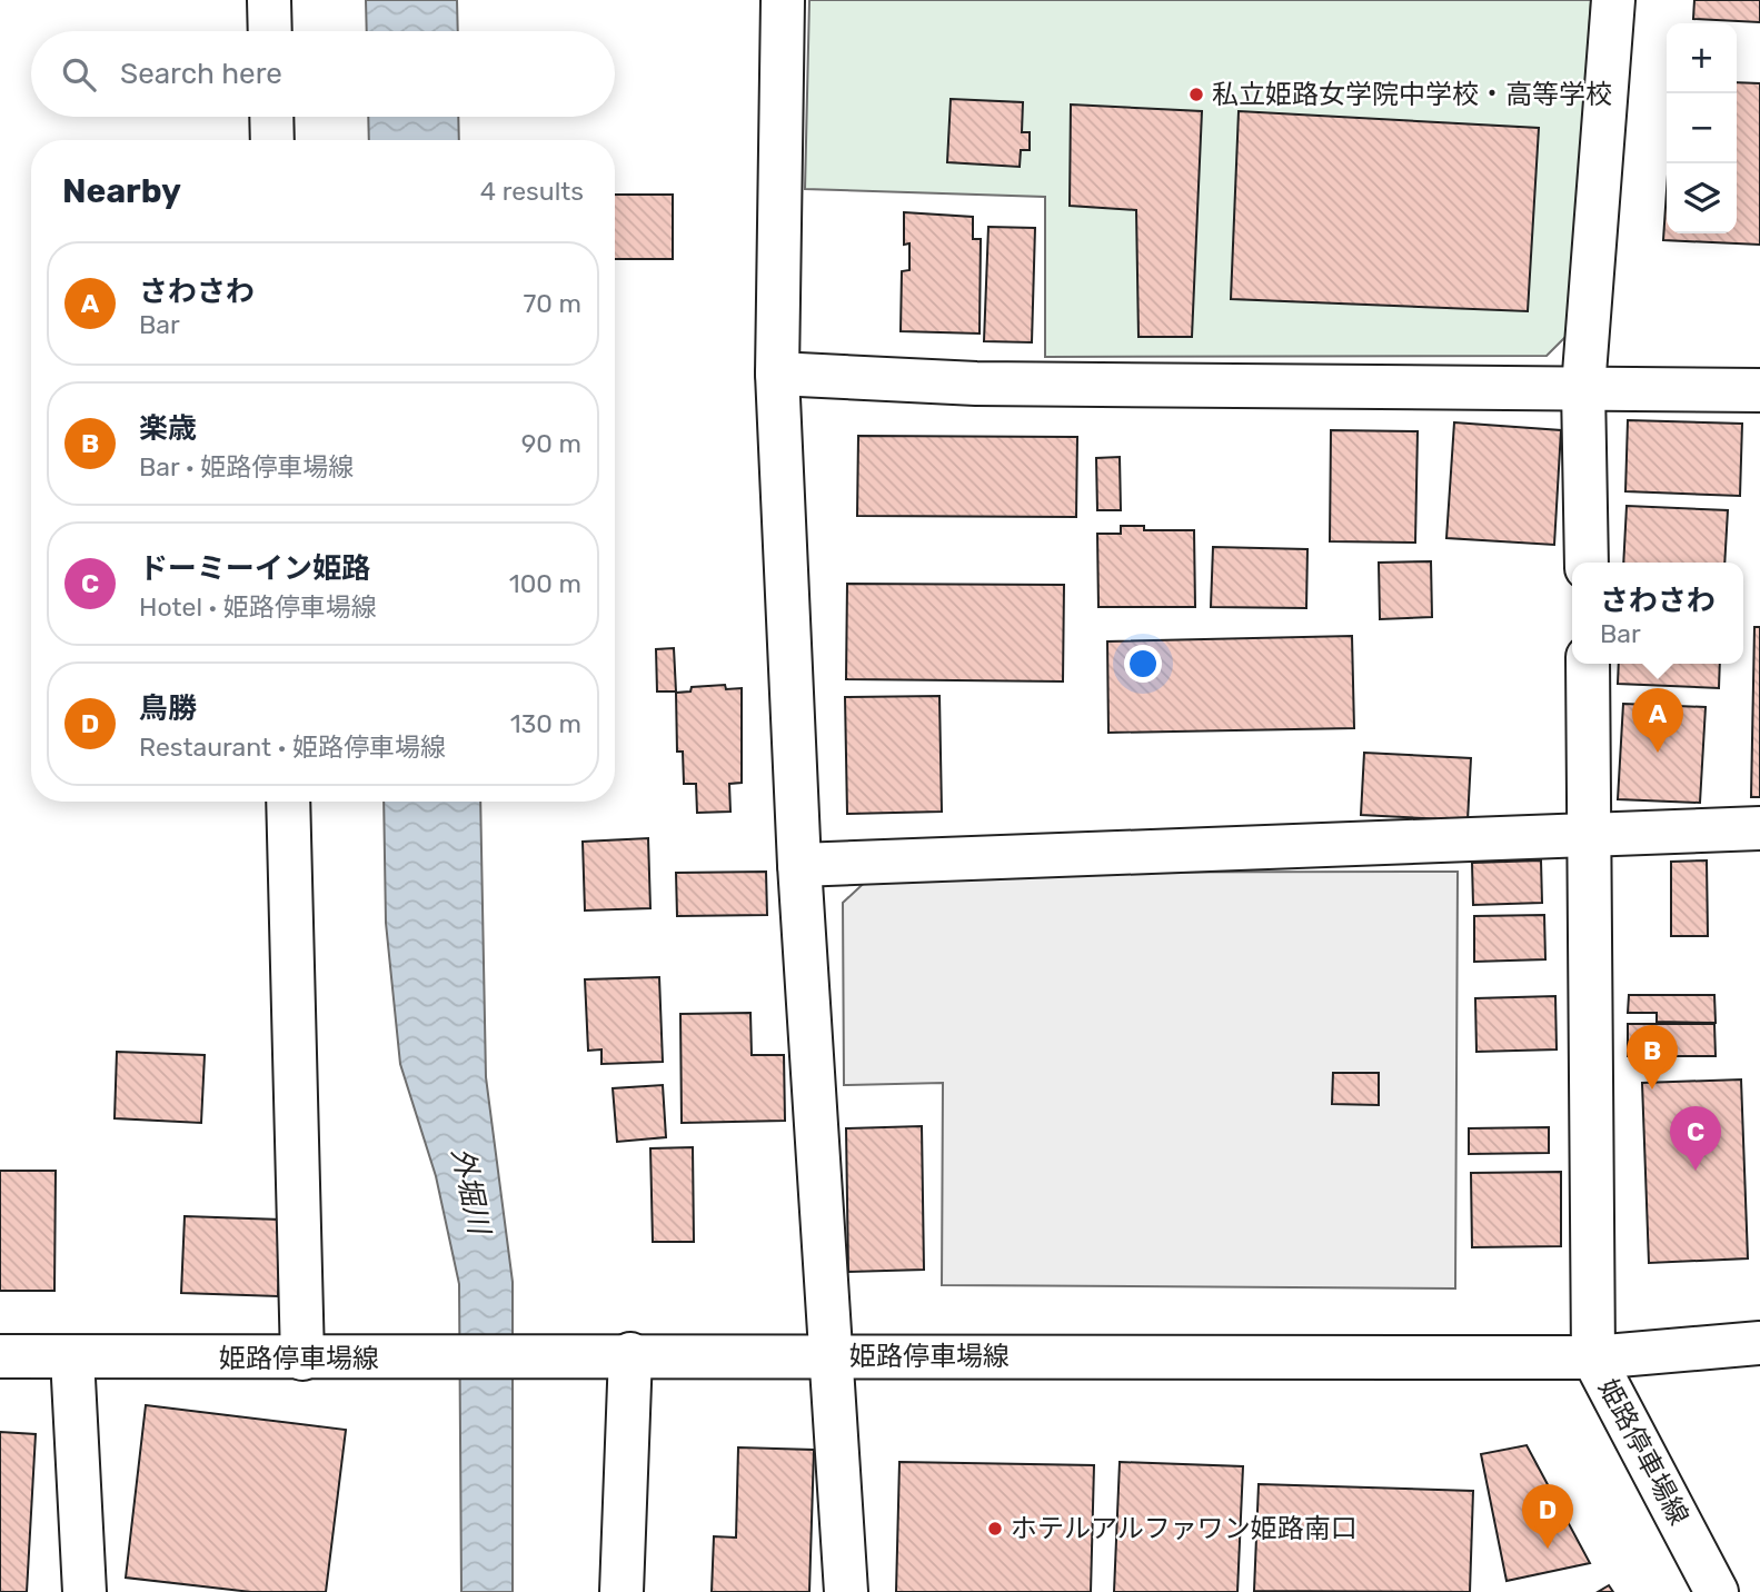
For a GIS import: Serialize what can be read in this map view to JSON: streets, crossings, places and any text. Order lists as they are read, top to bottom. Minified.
{"streets":{"street":["姫路停車場線"]},"water":["外堀川"],"places":["私立姫路女学院中学校・高等学校","ホテルアルファワン姫路南口"],"page":{"map_buttons":["+","−"],"search":"Search here","heading":["Nearby","4 results"],"list":[{"mark":"A","name":"さわさわ","note":"Bar","value":"70 m"},{"mark":"B","name":"楽歳","note":"Bar · 姫路停車場線","value":"90 m"},{"mark":"C","name":"ドーミーイン姫路","note":"Hotel · 姫路停車場線","value":"100 m"},{"mark":"D","name":"鳥勝","note":"Restaurant · 姫路停車場線","value":"130 m"}],"popup":["さわさわ","Bar"],"pins":["A","B","C","D"]}}
